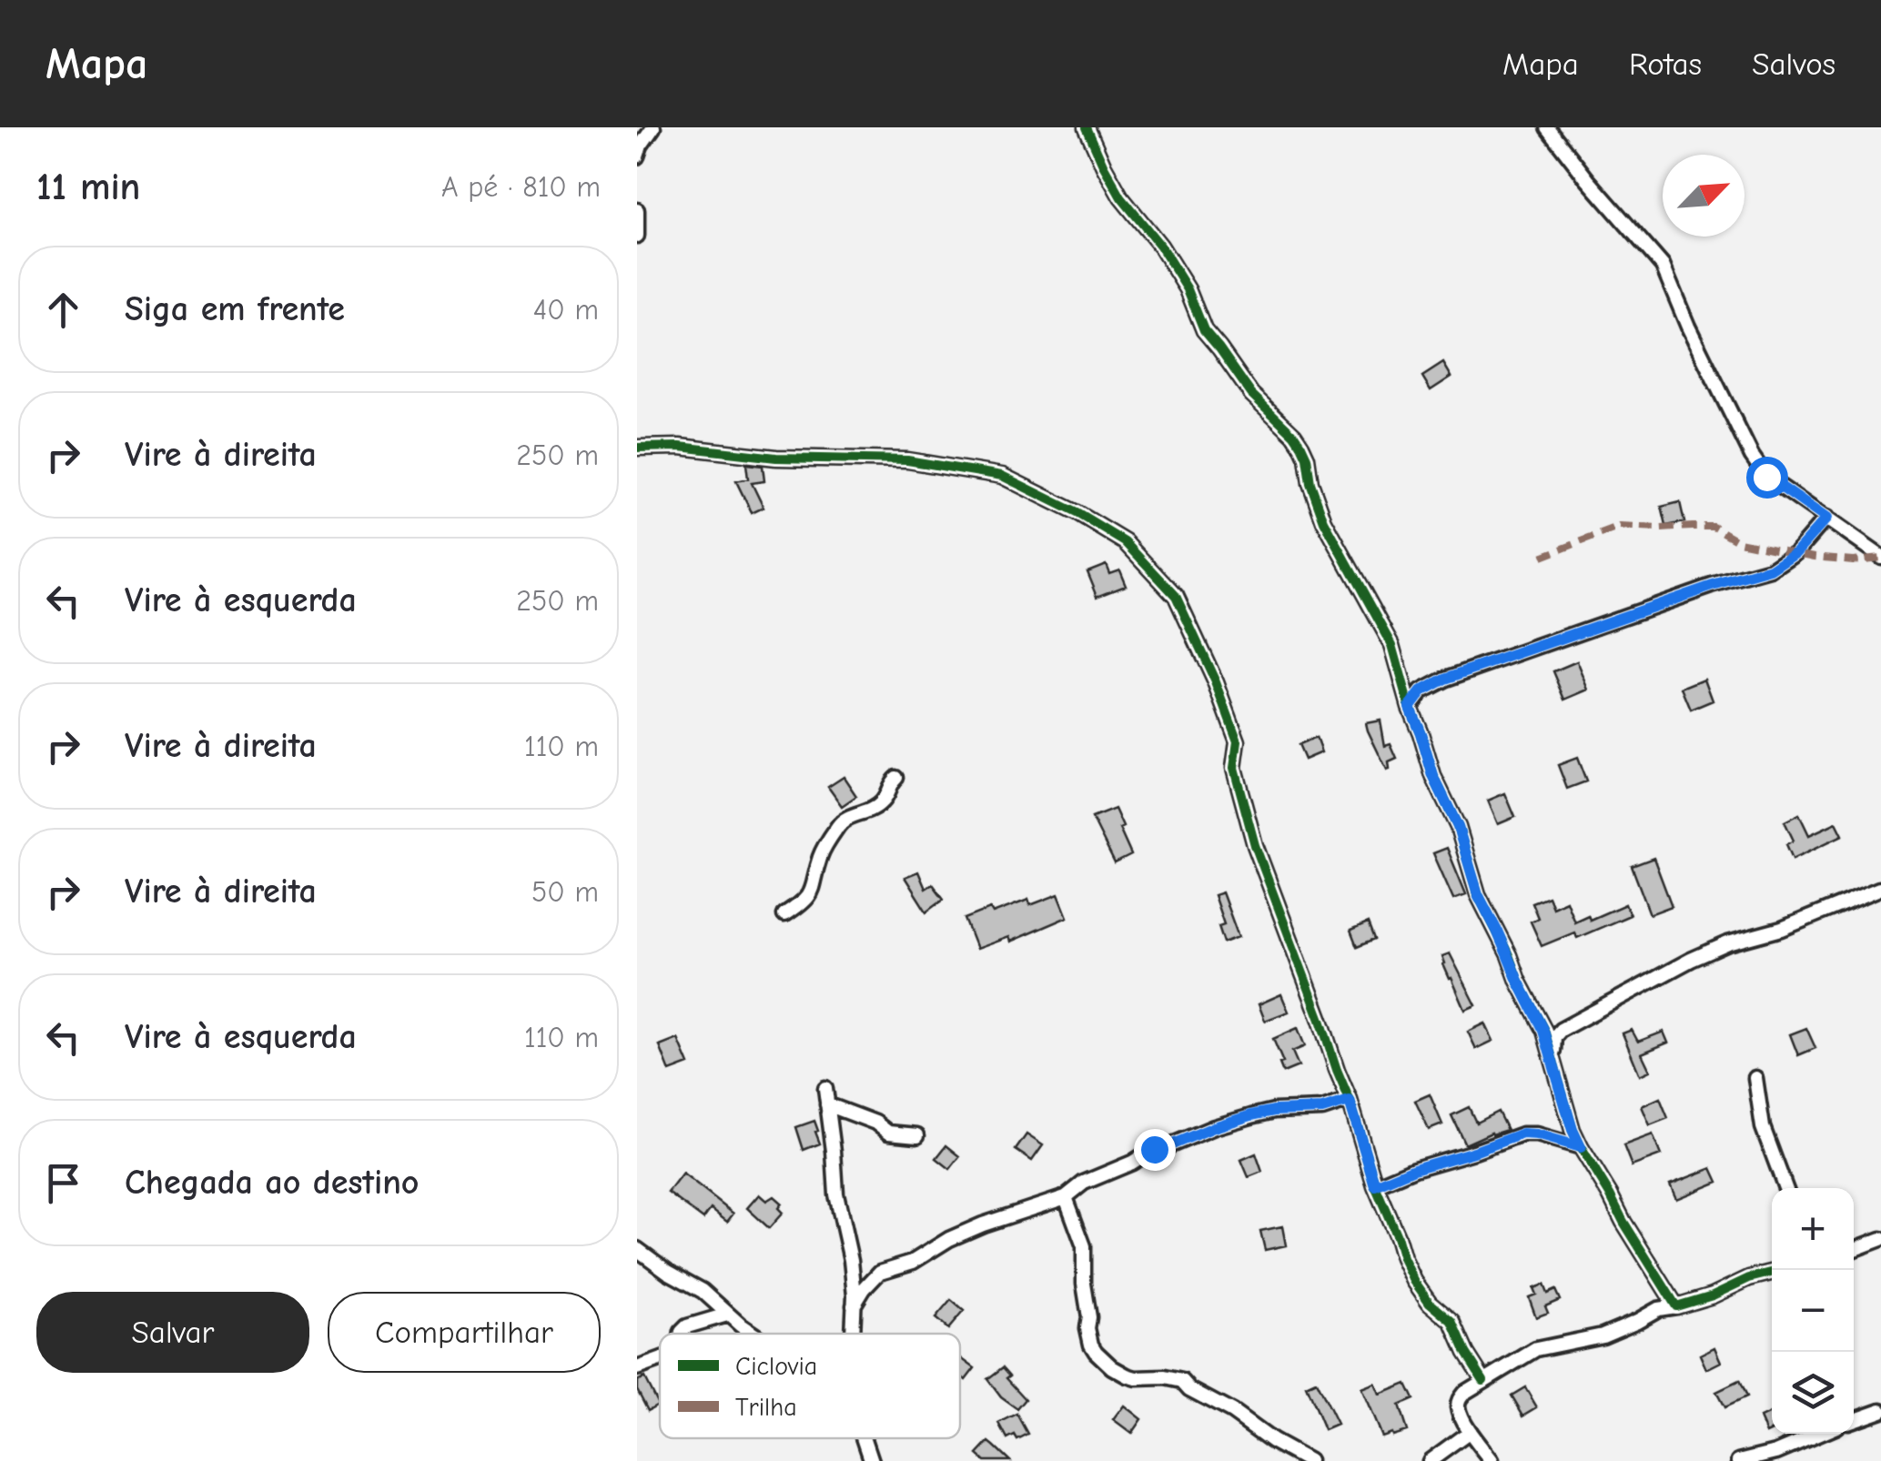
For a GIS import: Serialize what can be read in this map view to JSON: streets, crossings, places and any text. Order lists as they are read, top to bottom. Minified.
{"legend":["Ciclovia","Trilha"],"north":"top right","page":{"header":"Mapa","nav":["Mapa","Rotas","Salvos"],"heading":["11 min","A pé · 810 m"],"list":[["Siga em frente","40 m"],["Vire à direita","250 m"],["Vire à esquerda","250 m"],["Vire à direita","110 m"],["Vire à direita","50 m"],["Vire à esquerda","110 m"],"Chegada ao destino"],"map_buttons":["+","−"],"buttons":["Salvar","Compartilhar"]}}
